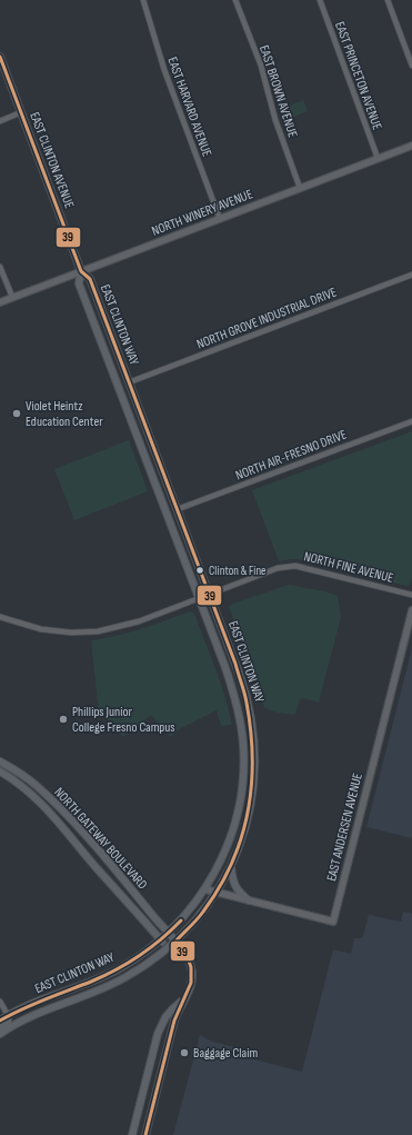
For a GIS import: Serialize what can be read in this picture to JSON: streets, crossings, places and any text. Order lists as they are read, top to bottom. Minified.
{"streets":{"main road":["EAST CLINTON AVENUE","EAST CLINTON WAY","NORTH GATEWAY BOULEVARD"],"street":["EAST PRINCETON AVENUE","EAST BROWN AVENUE","EAST HARVARD AVENUE","NORTH WINERY AVENUE","NORTH GROVE INDUSTRIAL DRIVE","NORTH AIR-FRESNO DRIVE","NORTH FINE AVENUE","EAST ANDERSEN AVENUE"]},"crossings":[["EAST PRINCETON AVENUE","NORTH WINERY AVENUE"],["EAST BROWN AVENUE","NORTH WINERY AVENUE"],["EAST HARVARD AVENUE","NORTH WINERY AVENUE"],["EAST CLINTON AVENUE","NORTH WINERY AVENUE"],["EAST CLINTON AVENUE","EAST CLINTON WAY"],["NORTH WINERY AVENUE","EAST CLINTON WAY"],["NORTH GROVE INDUSTRIAL DRIVE","EAST CLINTON WAY"],["EAST CLINTON WAY","NORTH AIR-FRESNO DRIVE"],["EAST CLINTON WAY","NORTH FINE AVENUE"],["EAST CLINTON WAY","EAST ANDERSEN AVENUE"],["EAST CLINTON WAY","NORTH GATEWAY BOULEVARD"]],"places":["Violet Heintz Education Center","Clinton & Fine","Phillips Junior College Fresno Campus","Baggage Claim"],"lines":["transit line 39"]}
